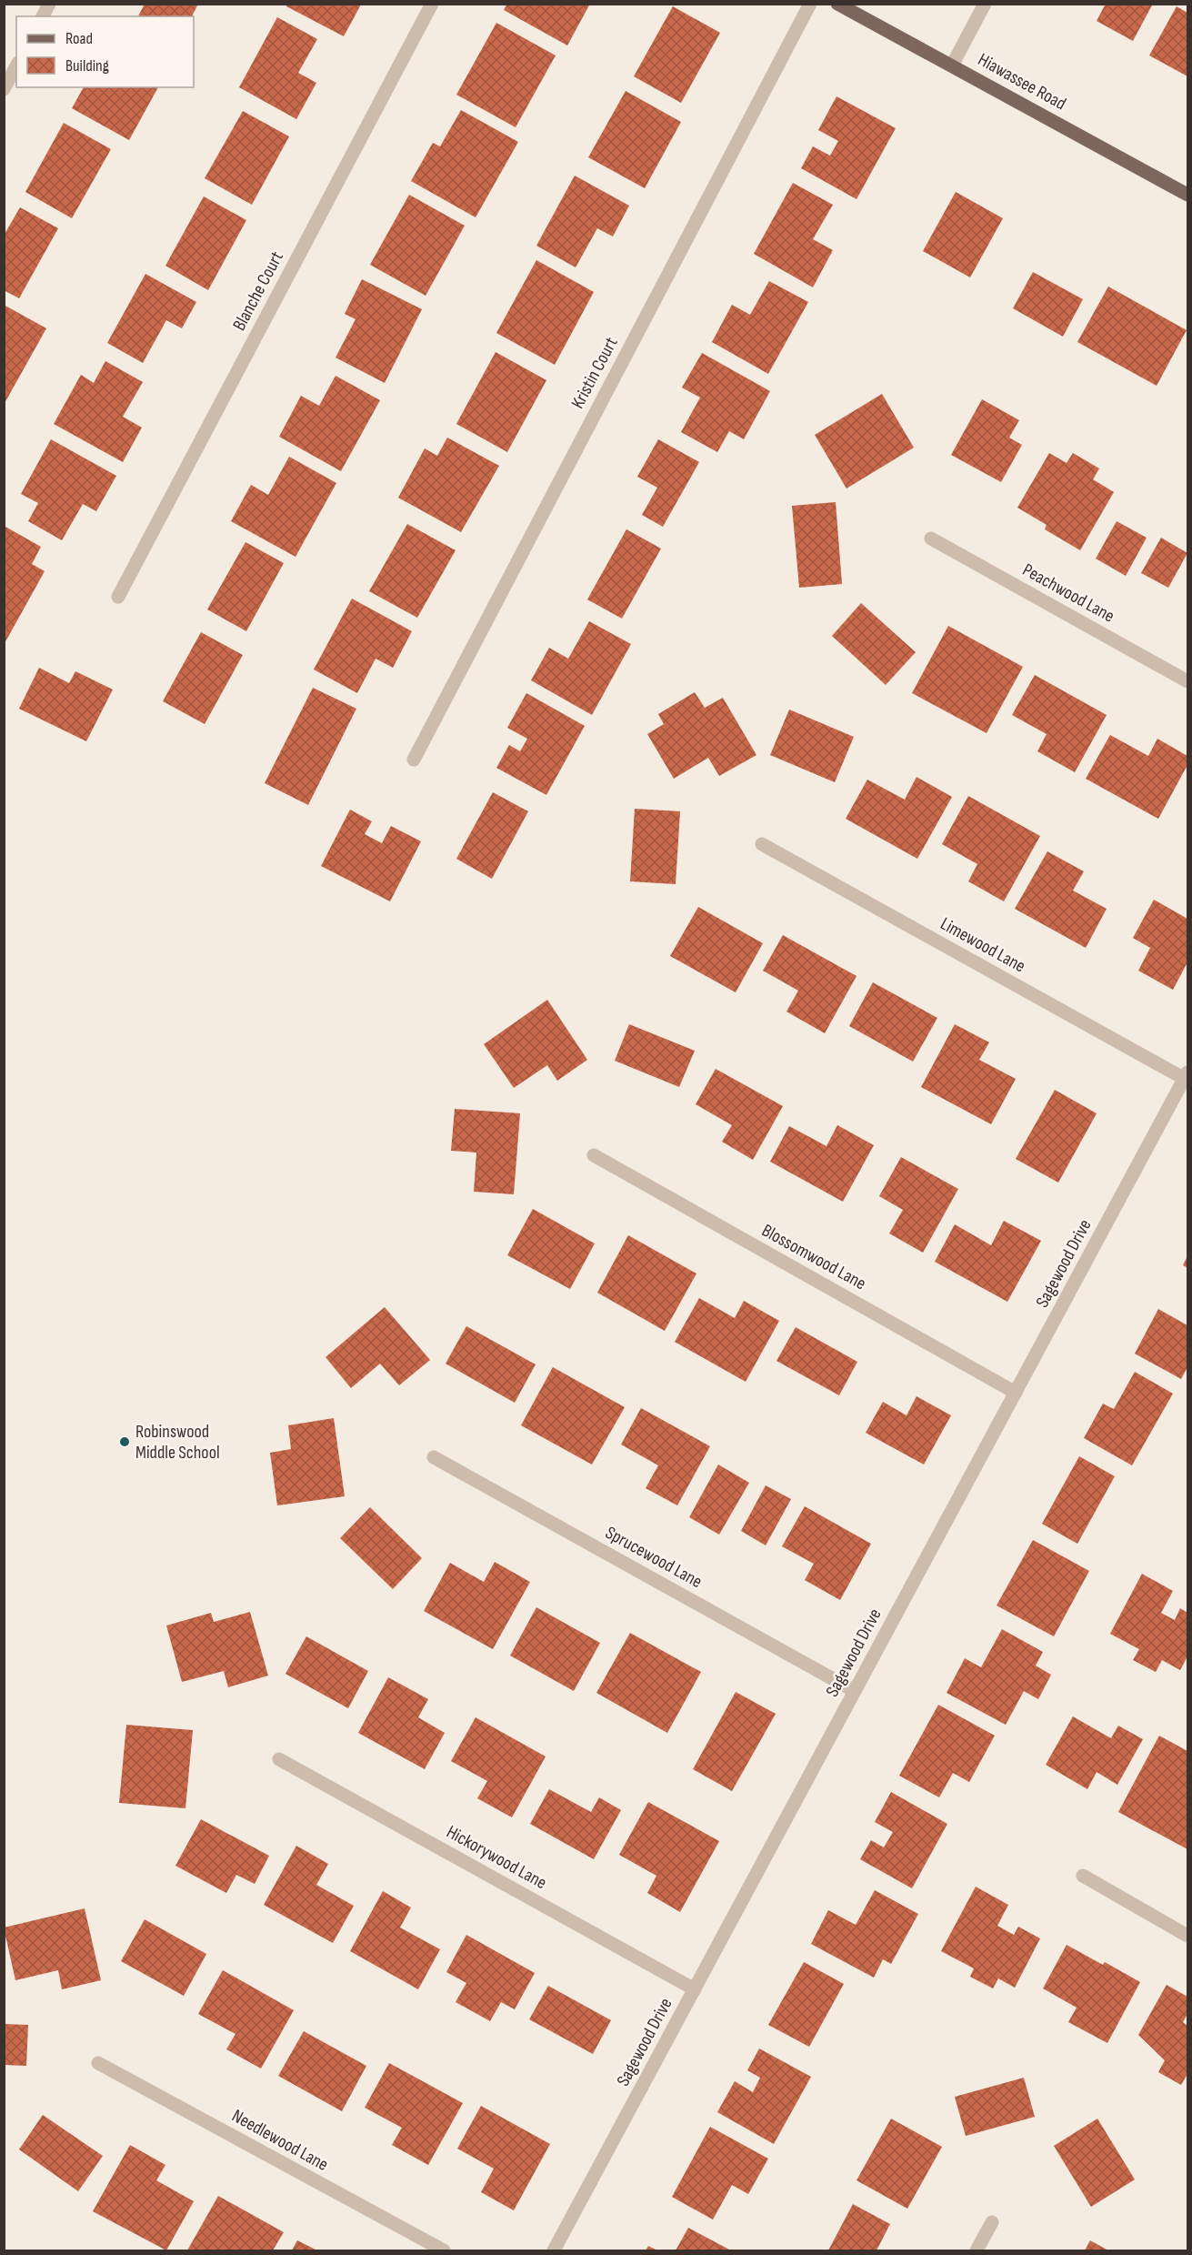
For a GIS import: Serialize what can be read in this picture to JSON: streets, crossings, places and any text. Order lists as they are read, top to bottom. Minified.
{"streets":{"main road":["Hiawassee Road"],"street":["Blanche Court","Kristin Court","Peachwood Lane","Limewood Lane","Blossomwood Lane","Sagewood Drive","Sprucewood Lane","Hickorywood Lane","Needlewood Lane"]},"crossings":[["Limewood Lane","Sagewood Drive"],["Blossomwood Lane","Sagewood Drive"],["Sagewood Drive","Sprucewood Lane"],["Sagewood Drive","Hickorywood Lane"]],"places":["Robinswood Middle School"],"legend":["Road","Building"]}
